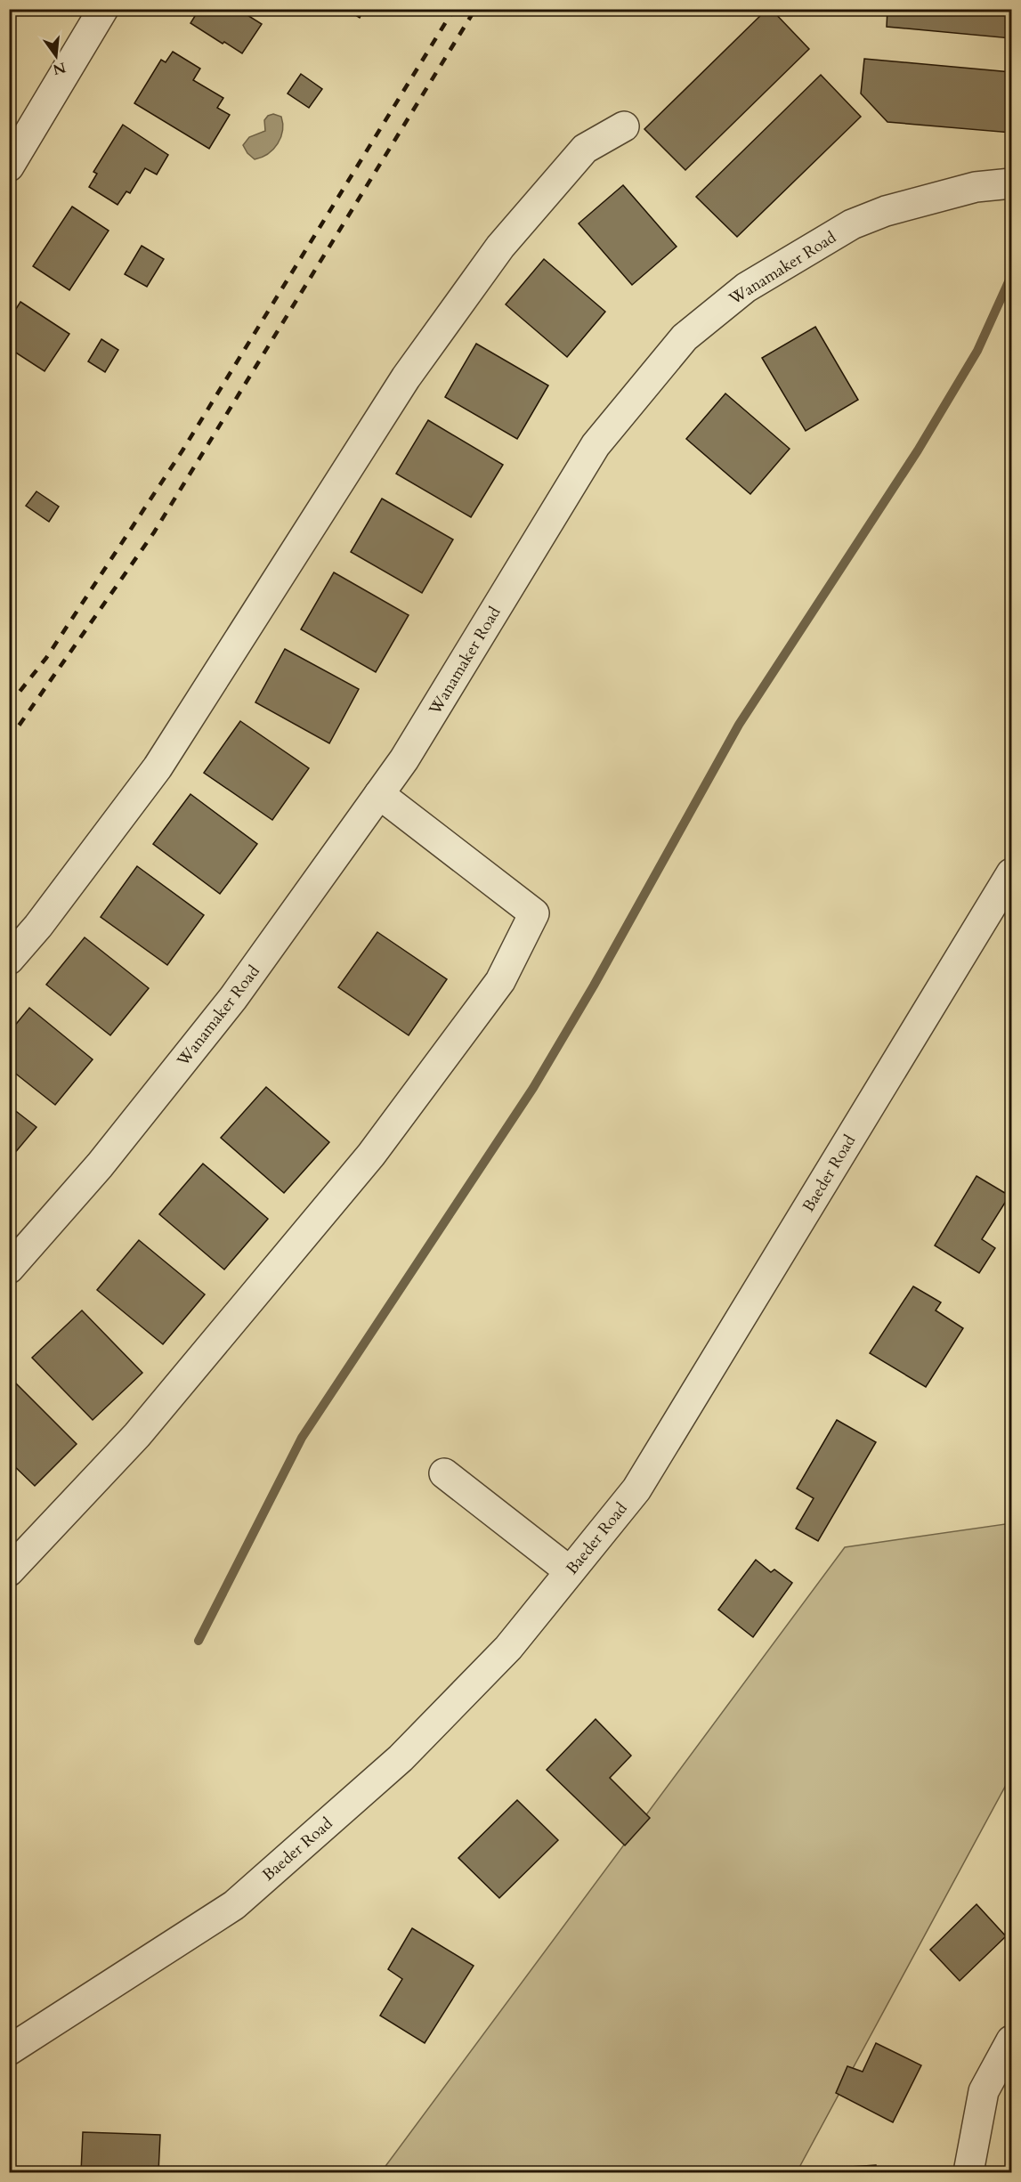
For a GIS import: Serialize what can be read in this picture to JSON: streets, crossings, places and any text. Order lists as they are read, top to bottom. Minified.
{"streets":{"street":["Wanamaker Road","Baeder Road"]},"north":"bottom"}
